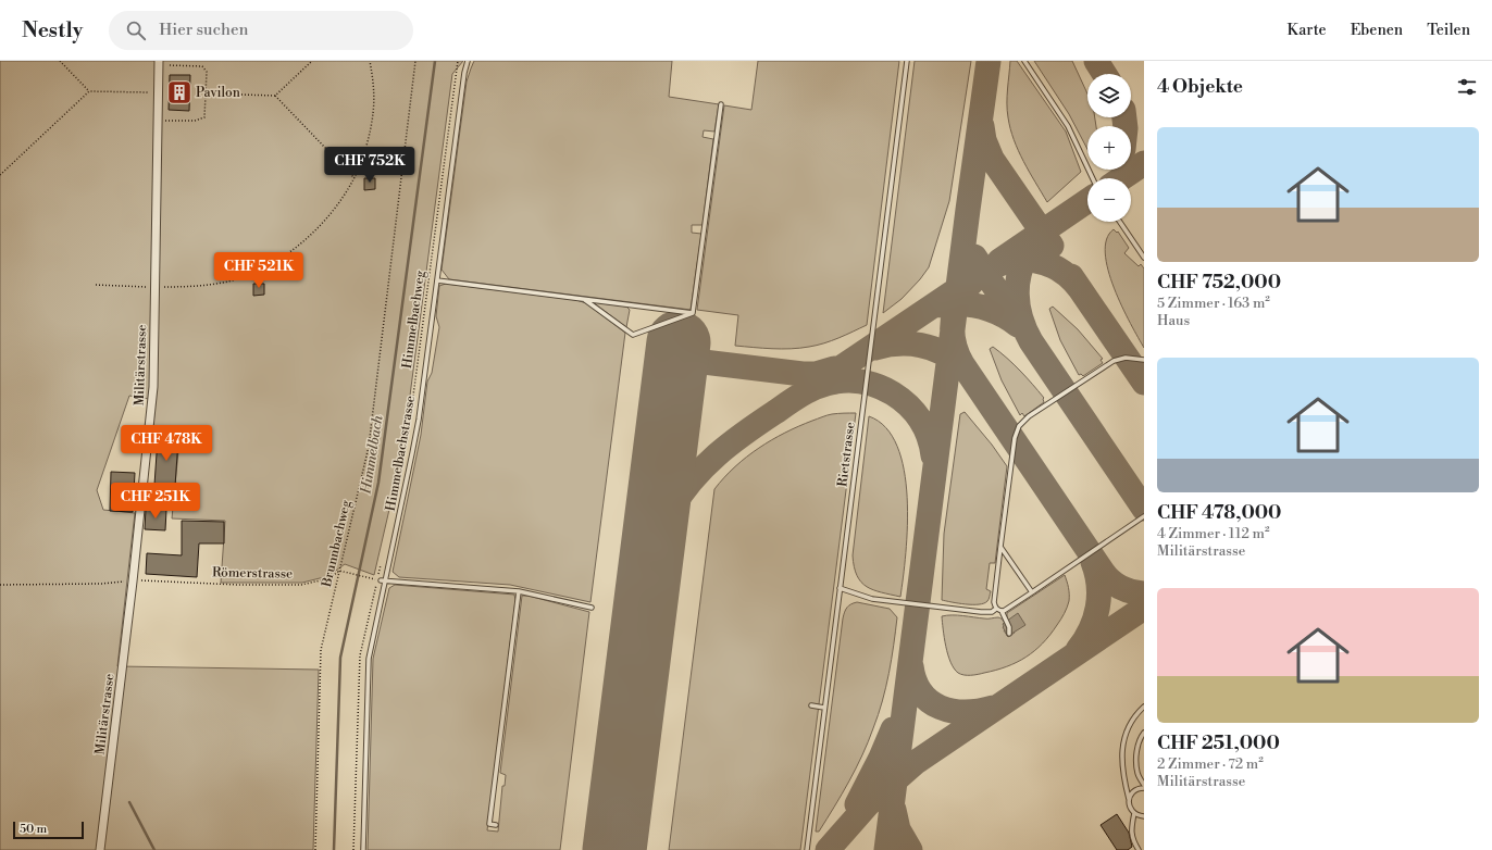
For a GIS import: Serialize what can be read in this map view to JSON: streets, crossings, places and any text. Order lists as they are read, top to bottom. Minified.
{"streets":{"street":["Militärstrasse"],"lane":["Himmelbachstrasse","Rietstrasse"],"path":["Himmelbachweg","Brunnbachweg","Römerstrasse"]},"crossings":[["Militärstrasse","Römerstrasse"],["Brunnbachweg","Römerstrasse"]],"water":["Himmelbach"],"places":{"building":["Pavilon"]},"scale_bar":"50 m","page":{"header":"Nestly","search":"Hier suchen","nav":["Karte","Ebenen","Teilen"],"heading":"4 Objekte","map_buttons":["+","−"],"list":[{"name":"CHF 752,000","note":"5 Zimmer · 163 m² · Haus"},{"name":"CHF 478,000","note":"4 Zimmer · 112 m² · Militärstrasse"},{"name":"CHF 251,000","note":"2 Zimmer · 72 m² · Militärstrasse"}],"price":["CHF 752K","CHF 521K","CHF 478K","CHF 251K"],"scale":"50 m"}}
